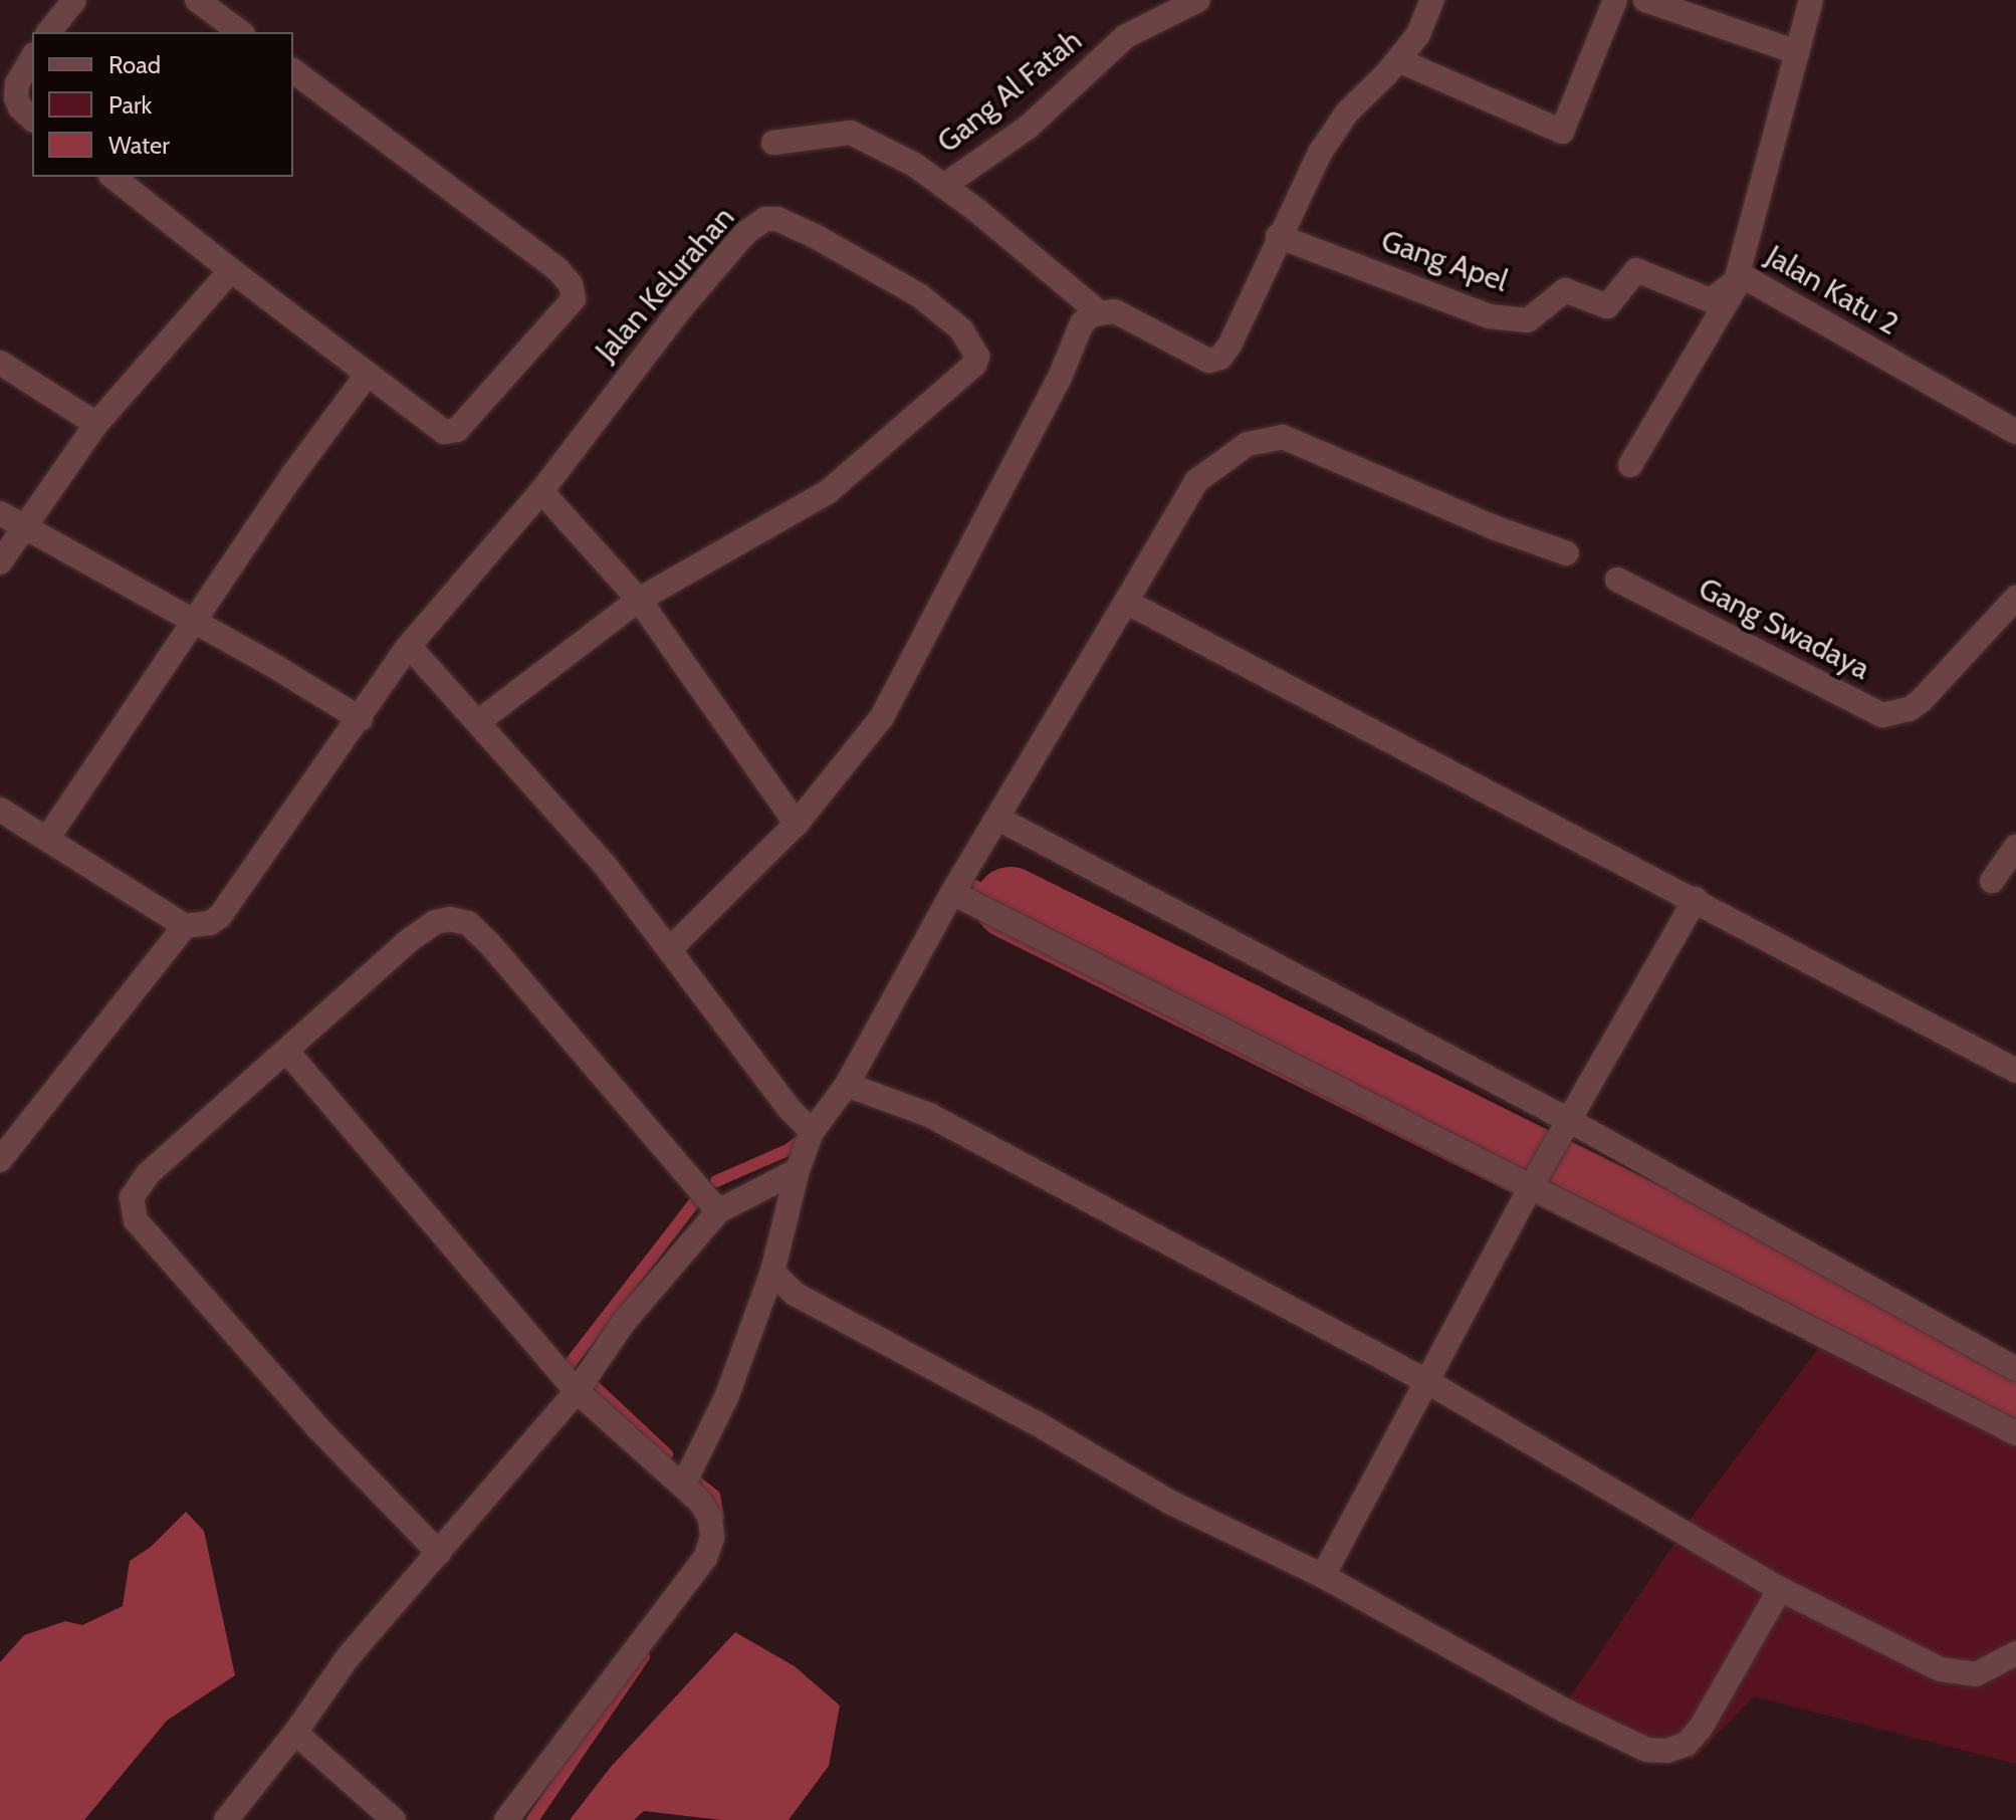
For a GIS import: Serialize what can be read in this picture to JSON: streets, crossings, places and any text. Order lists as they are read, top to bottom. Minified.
{"streets":{"street":["Gang Al Fatah","Gang Apel","Jalan Kelurahan","Jalan Katu 2","Gang Swadaya"]},"crossings":[["Gang Apel","Jalan Katu 2"]],"legend":["Road","Park","Water"]}
